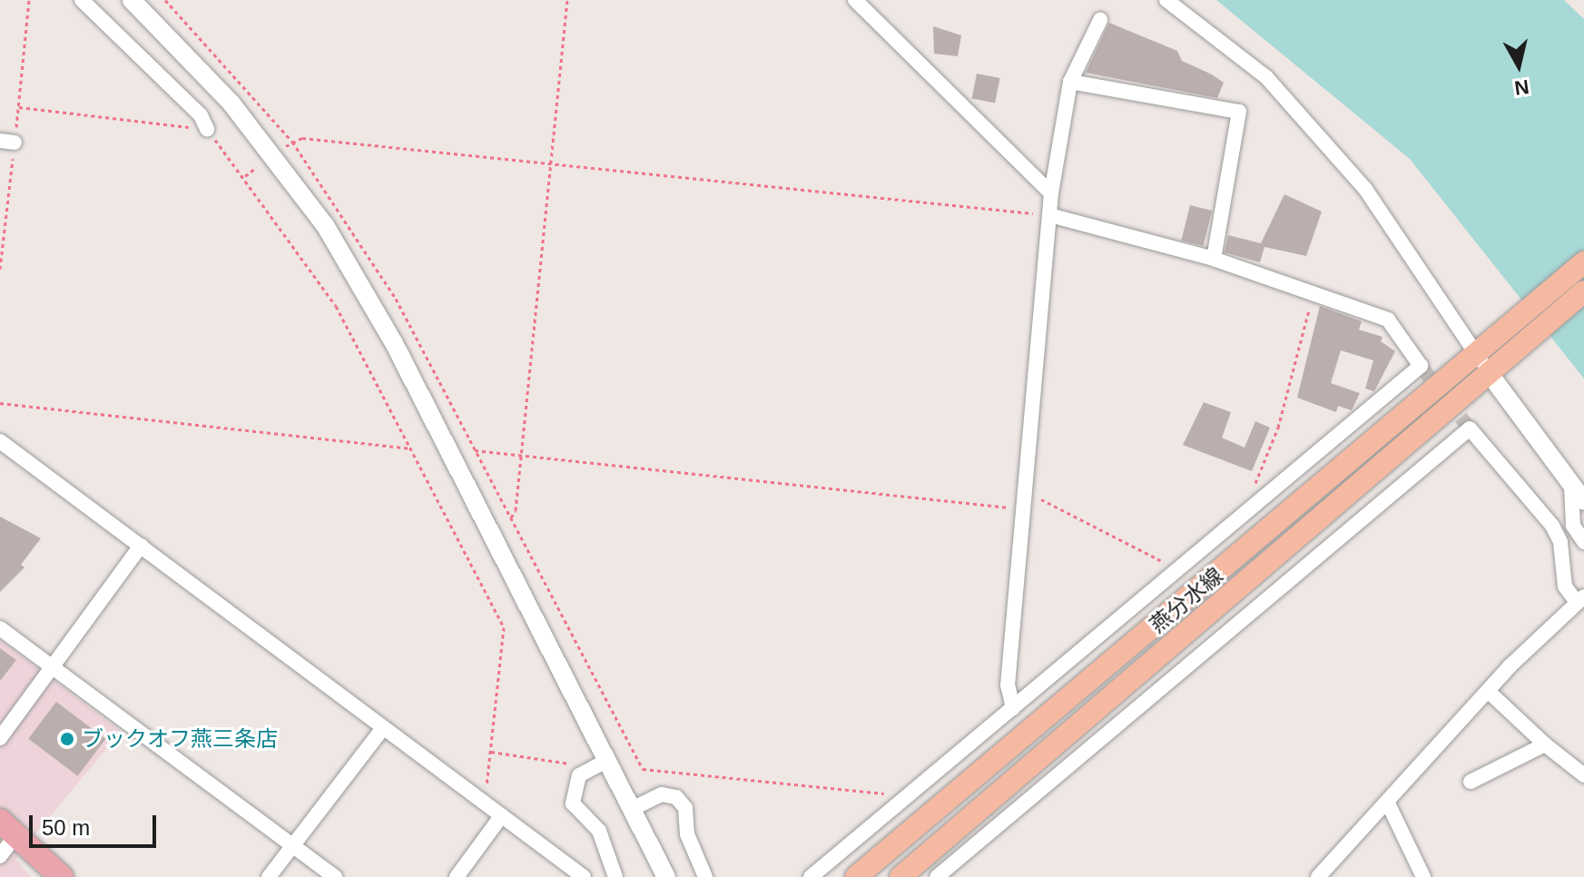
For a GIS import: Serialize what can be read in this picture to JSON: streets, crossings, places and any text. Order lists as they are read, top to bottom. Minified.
{"streets":{"main road":["燕分水線"]},"places":["ブックオフ燕三条店"],"scale_bar":"50 m","north":"bottom"}
